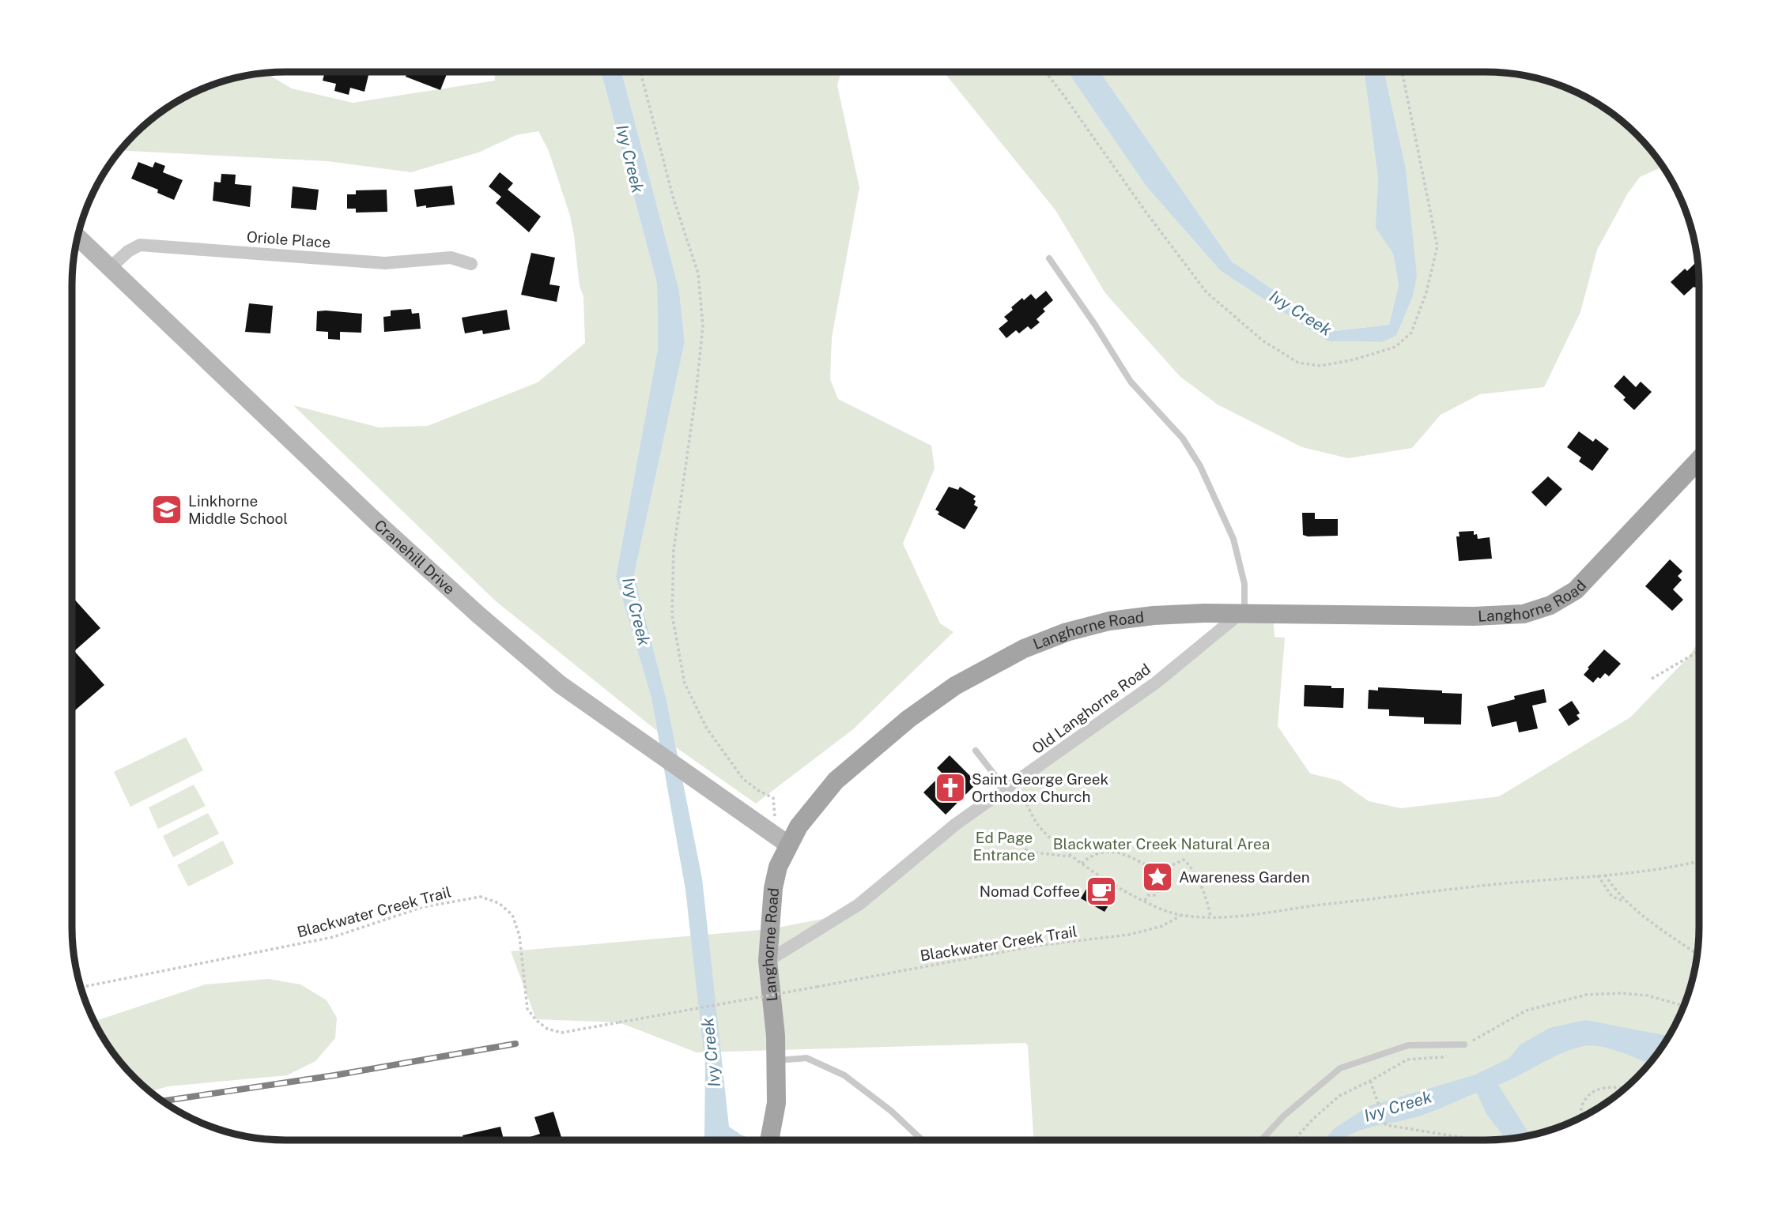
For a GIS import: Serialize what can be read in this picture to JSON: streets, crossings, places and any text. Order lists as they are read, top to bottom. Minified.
{"streets":{"main road":["Cranehill Drive","Langhorne Road"],"street":["Oriole Place","Old Langhorne Road"],"path":["Blackwater Creek Trail"]},"crossings":[["Oriole Place","Cranehill Drive"],["Cranehill Drive","Langhorne Road"],["Langhorne Road","Old Langhorne Road"]],"water":["Ivy Creek"],"parks":["Ed Page Entrance","Blackwater Creek Natural Area"],"places":{"school or university":["Linkhorne Middle School"],"church":["Saint George Greek Orthodox Church"],"place":["Awareness Garden"],"cafe":["Nomad Coffee"]}}
